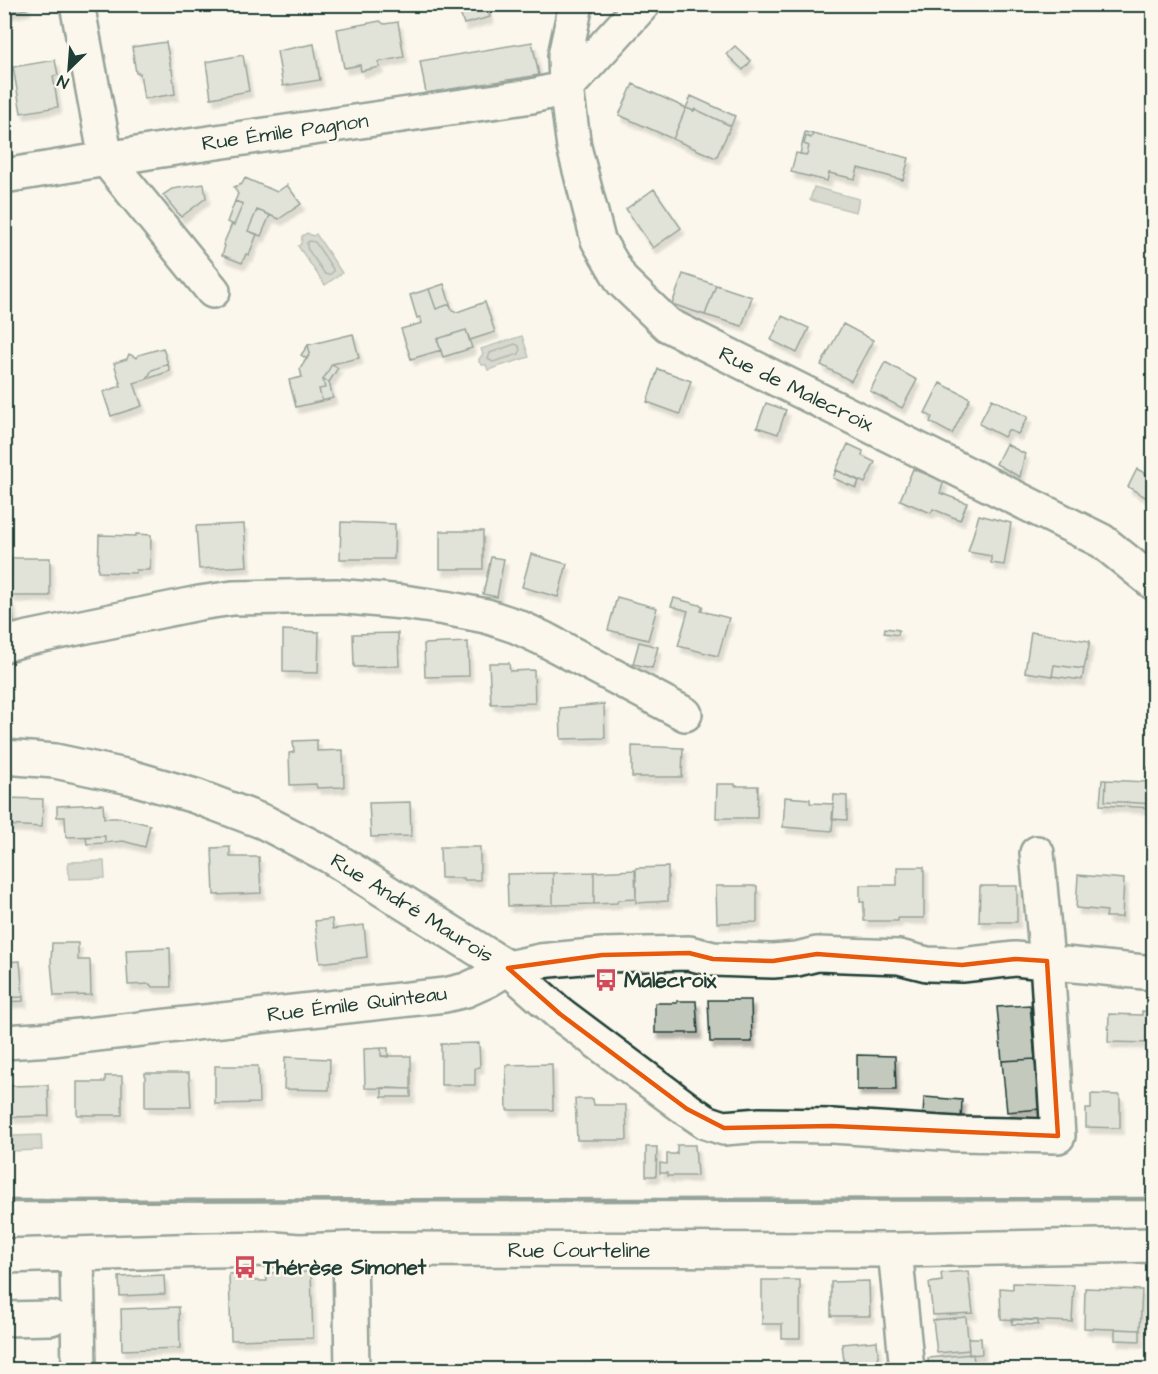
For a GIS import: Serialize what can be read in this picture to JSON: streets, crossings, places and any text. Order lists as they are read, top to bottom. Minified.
{"streets":{"street":["Rue Émile Pagnon","Rue de Malecroix","Rue André Maurois","Rue Émile Quinteau","Rue Courteline"]},"crossings":[["Rue Émile Pagnon","Rue de Malecroix"],["Rue André Maurois","Rue Émile Quinteau"]],"places":{"bus stop":["Malecroix","Thérèse Simonet"]},"north":"bottom left"}
